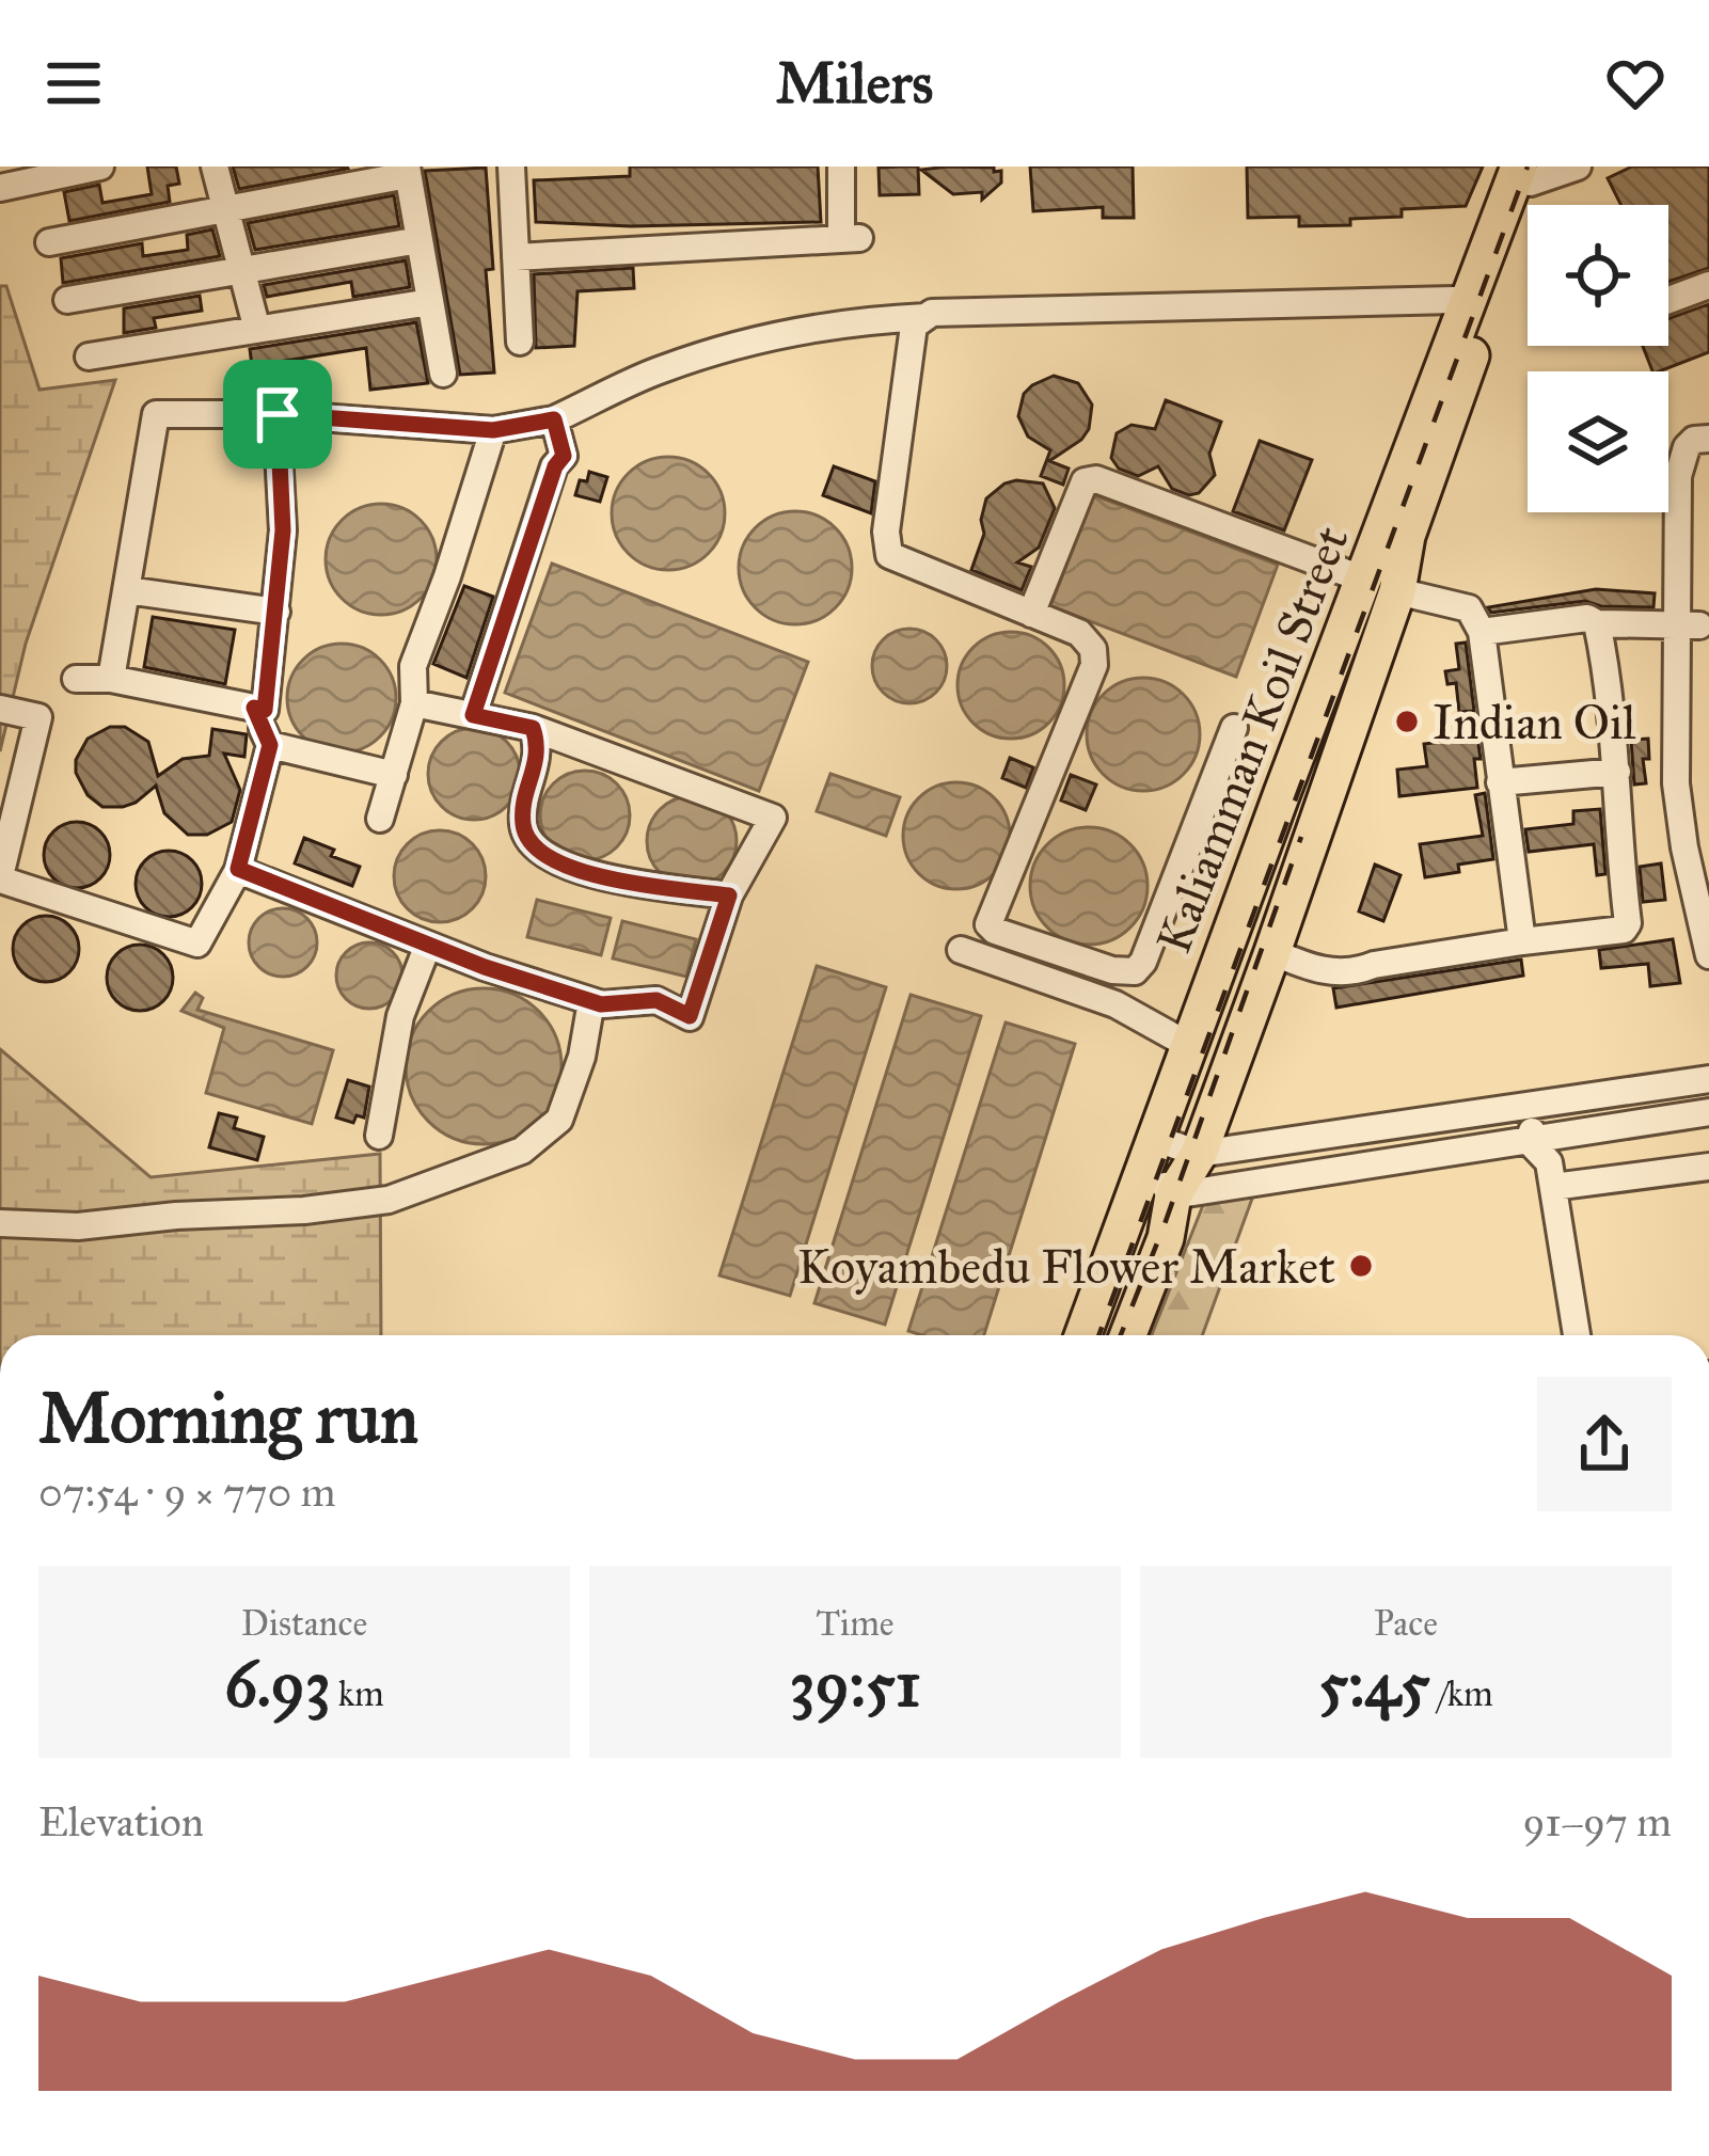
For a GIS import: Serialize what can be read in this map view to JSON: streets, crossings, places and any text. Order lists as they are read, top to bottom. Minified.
{"streets":{"main road":["Kaliamman Koil Street"]},"places":["Indian Oil","Koyambedu Flower Market"],"page":{"header":"Milers","heading":["Morning run","07:54 · 9 × 770 m"],"stats":[["Distance","6.93 km"],["Time","39:51"],["Pace","5:45 /km"]],"chart":["Elevation","91–97 m"]}}
